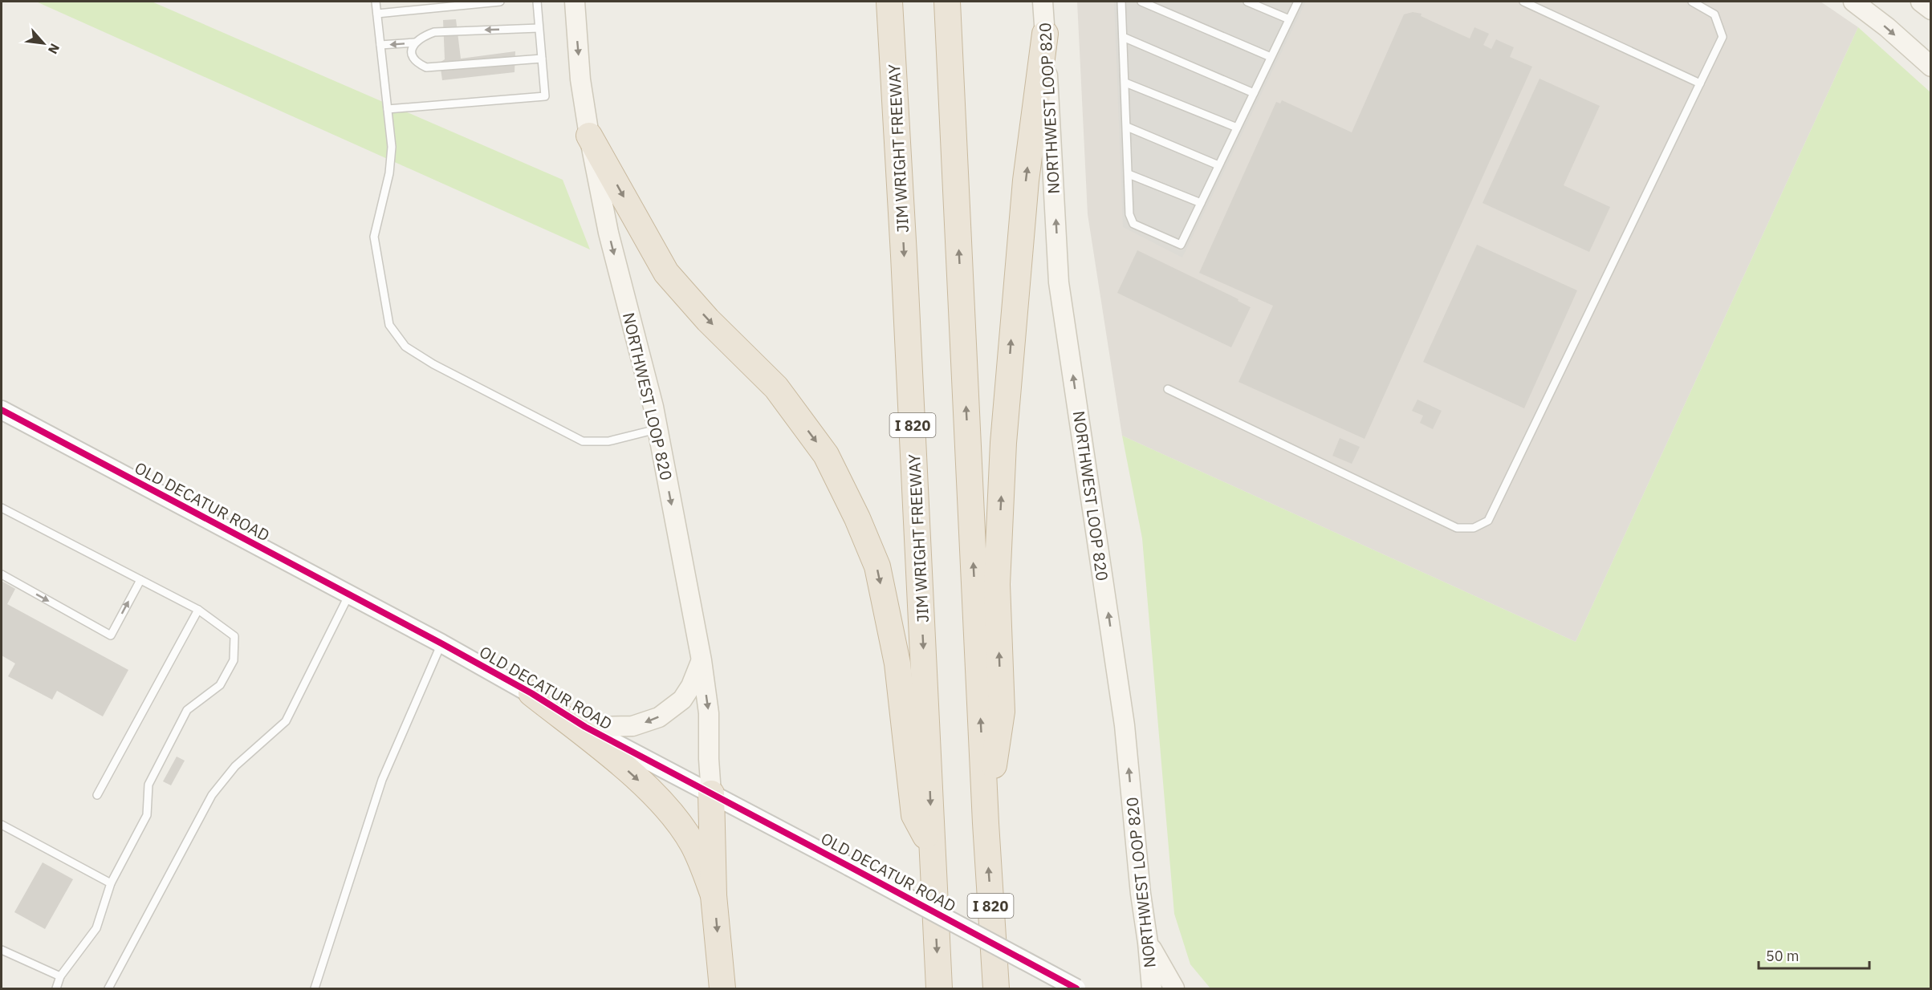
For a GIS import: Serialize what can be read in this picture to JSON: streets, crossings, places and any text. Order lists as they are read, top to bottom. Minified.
{"streets":{"highway":["JIM WRIGHT FREEWAY","I 820"],"main road":["NORTHWEST LOOP 820"],"street":["OLD DECATUR ROAD"]},"crossings":[["NORTHWEST LOOP 820","OLD DECATUR ROAD"]],"scale_bar":"50 m","north":"bottom right"}
